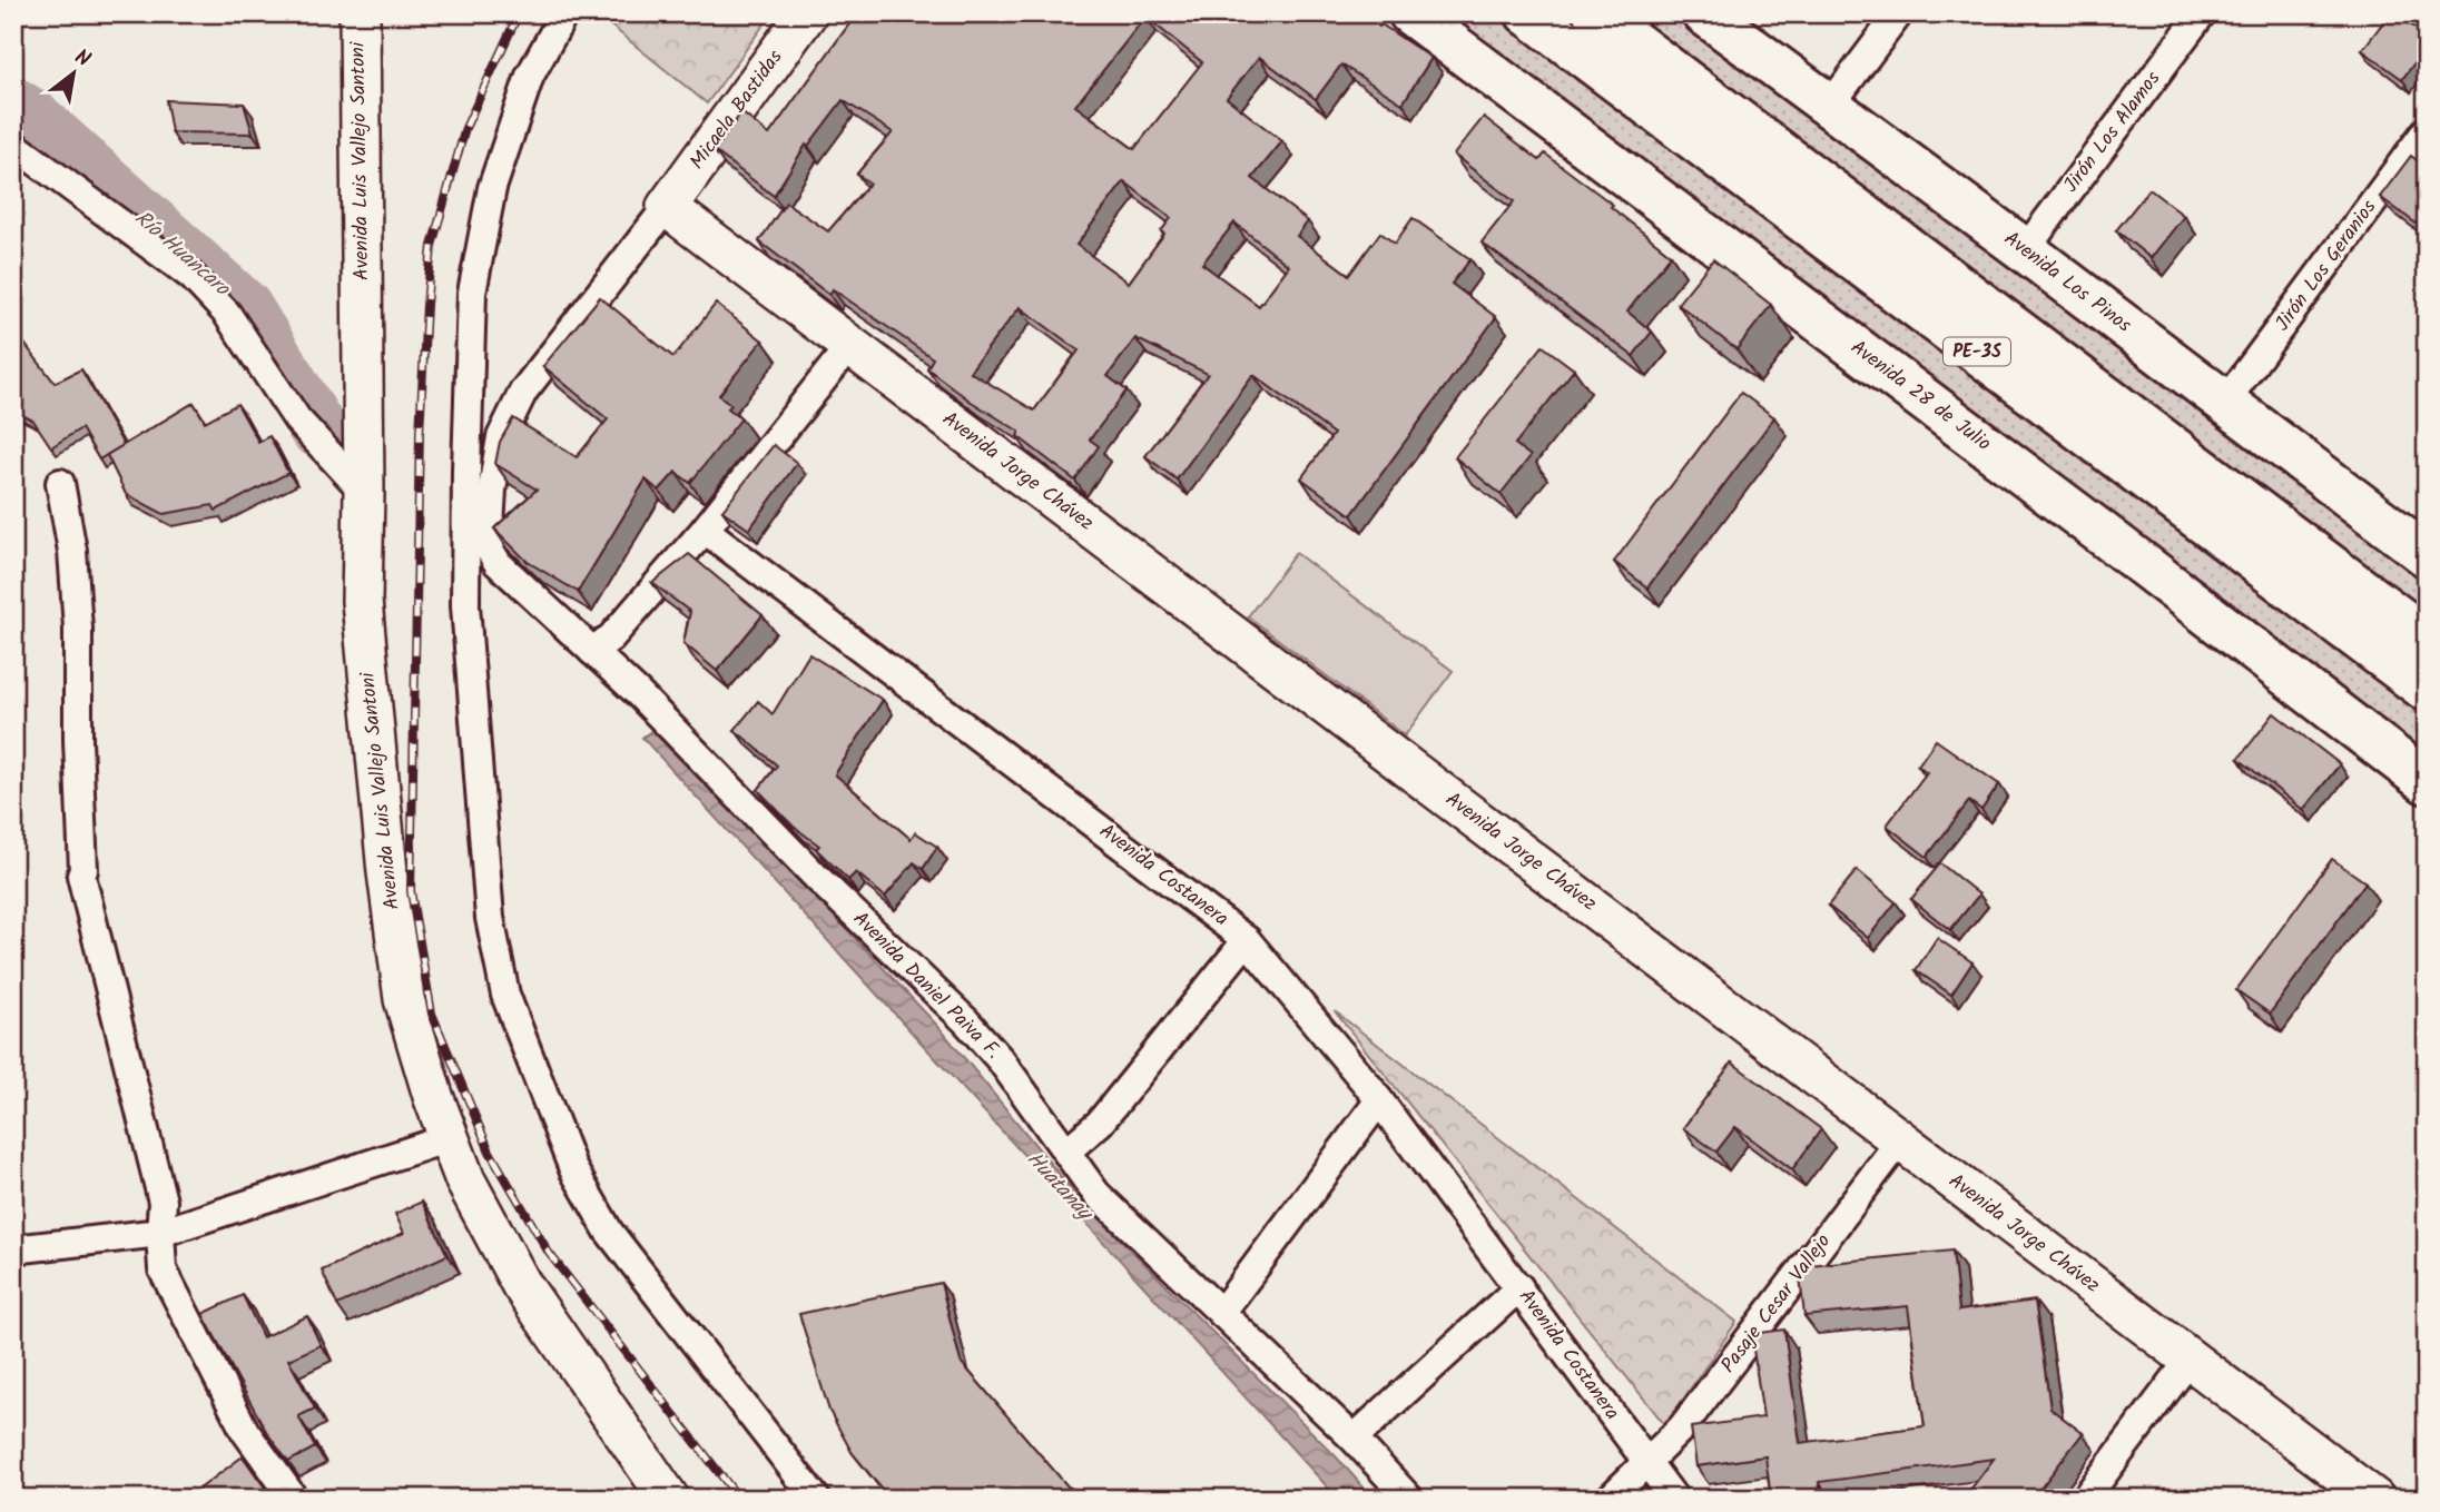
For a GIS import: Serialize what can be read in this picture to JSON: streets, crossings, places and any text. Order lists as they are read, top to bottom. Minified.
{"streets":{"main road":["Avenida Los Pinos","PE-3S","Avenida 28 de Julio"],"street":["Micaela Bastidas","Jirón Los Alamos","Avenida Luis Vallejo Santoni","Jirón Los Geranios","Avenida Jorge Chávez","Avenida Costanera","Avenida Daniel Paiva F.","Pasaje Cesar Vallejo"]},"crossings":[["Micaela Bastidas","Avenida Jorge Chávez"],["Jirón Los Alamos","Avenida Los Pinos"],["Jirón Los Geranios","Avenida Los Pinos"],["Avenida Jorge Chávez","Pasaje Cesar Vallejo"],["Avenida Costanera","Pasaje Cesar Vallejo"]],"water":["Río Huancaro","Huatanay"],"north":"top right"}
